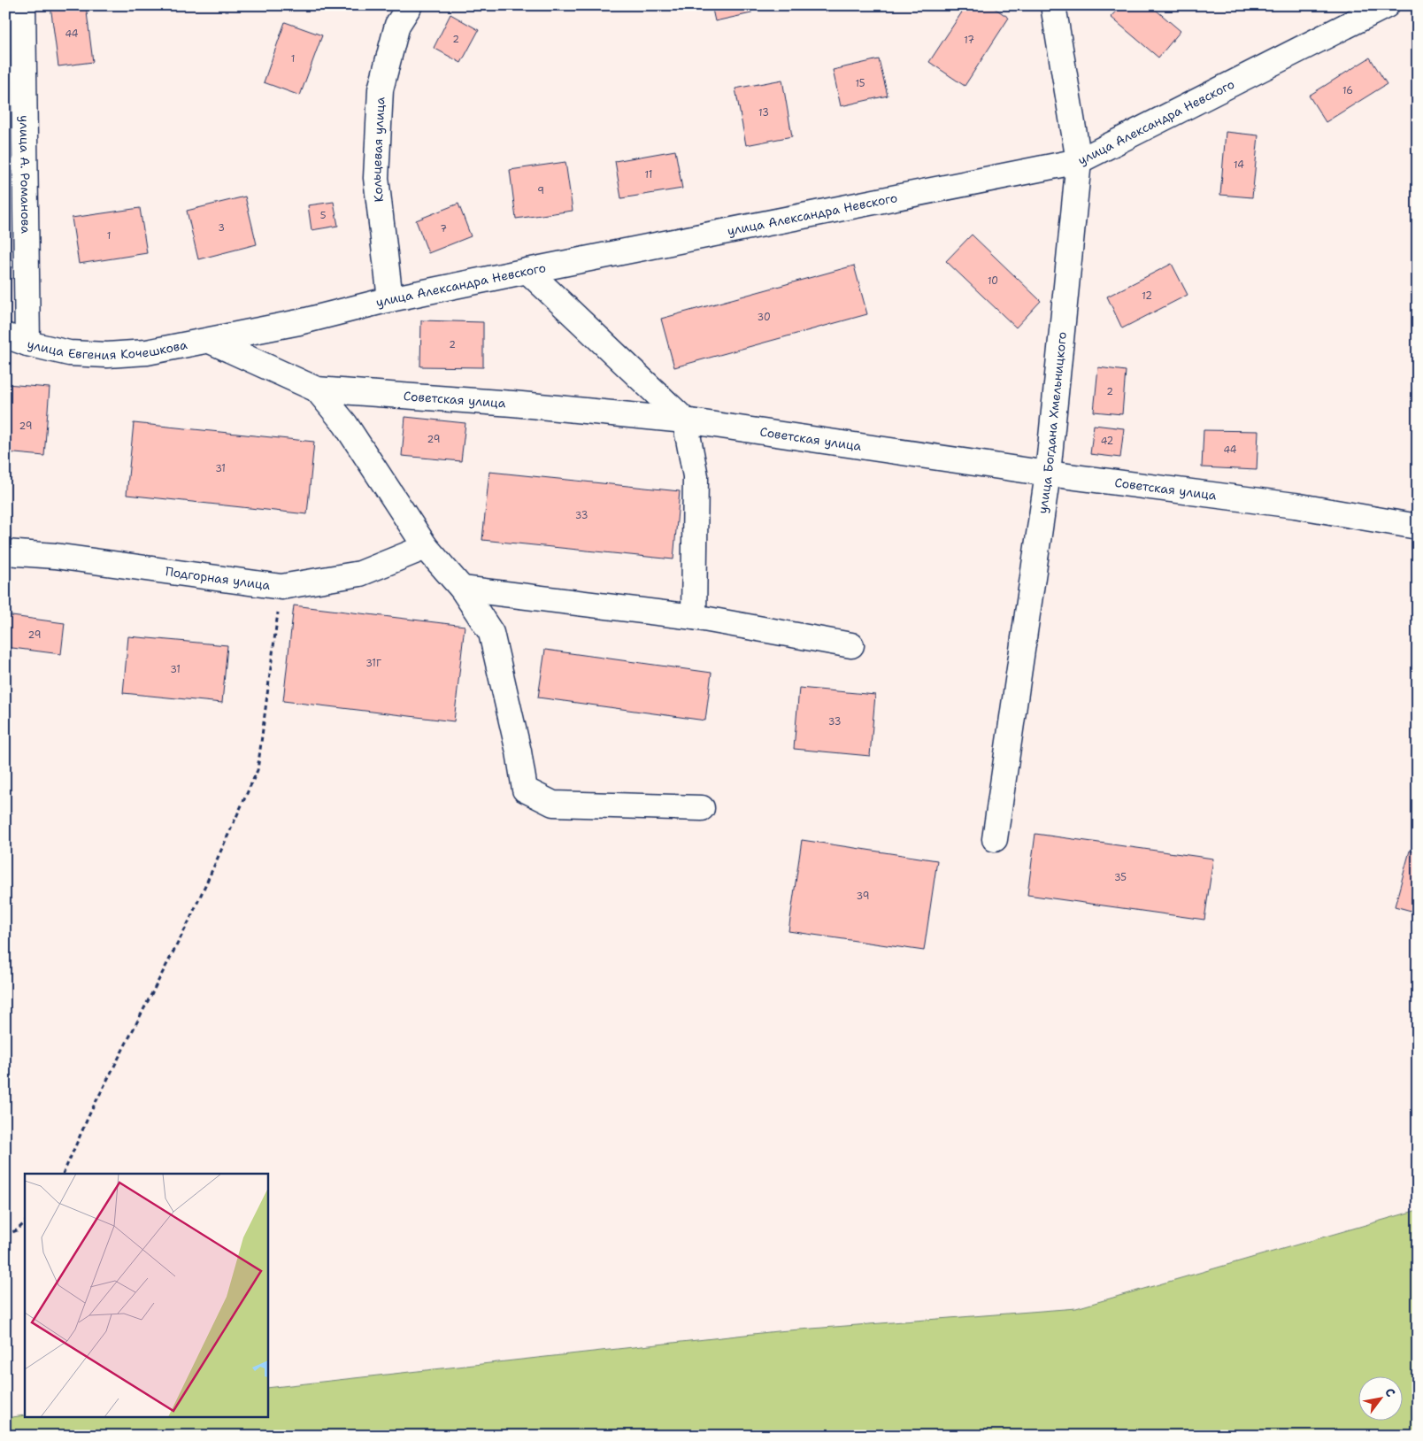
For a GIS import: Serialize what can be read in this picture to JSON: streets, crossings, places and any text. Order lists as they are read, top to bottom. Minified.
{"streets":{"street":["улица Александра Невского","Кольцевая улица","улица А. Романова","улица Евгения Кочешкова","Советская улица","улица Богдана Хмельницкого","Подгорная улица"]},"crossings":[["улица Александра Невского","Кольцевая улица"],["улица Александра Невского","улица Евгения Кочешкова"],["улица Александра Невского","Советская улица"],["улица Александра Невского","улица Богдана Хмельницкого"],["улица А. Романова","улица Евгения Кочешкова"],["улица Евгения Кочешкова","Советская улица"],["Советская улица","улица Богдана Хмельницкого"]],"house_numbers":["44","2","17","1","15","16","13","14","11","9","5","3","7","1","10","12","30","2","2","29","29","42","44","31","33","29","31Г","31","33","35","39"],"north":"top right"}
